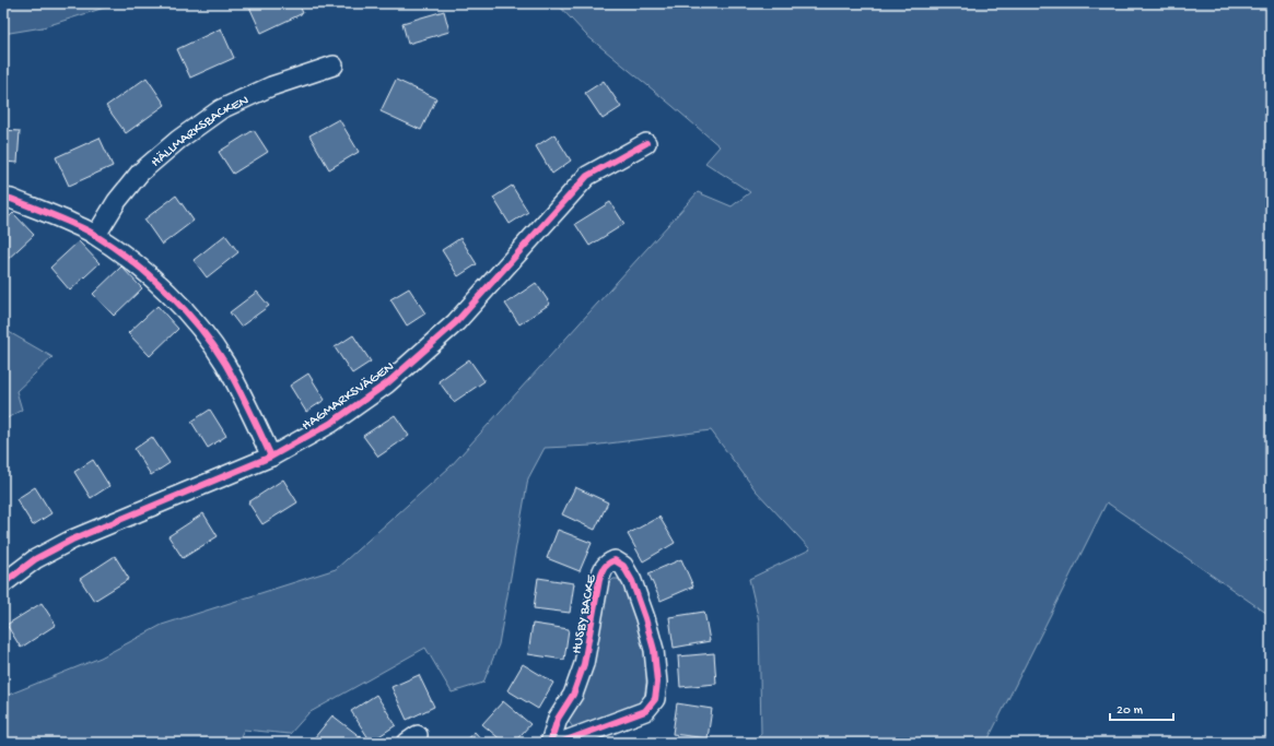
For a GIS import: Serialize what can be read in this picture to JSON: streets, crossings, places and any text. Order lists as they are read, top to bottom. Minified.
{"streets":{"street":["HÄLLMARKSBACKEN","HAGMARKSVÄGEN","HUSBY BACKE"]},"scale_bar":"20 m"}
